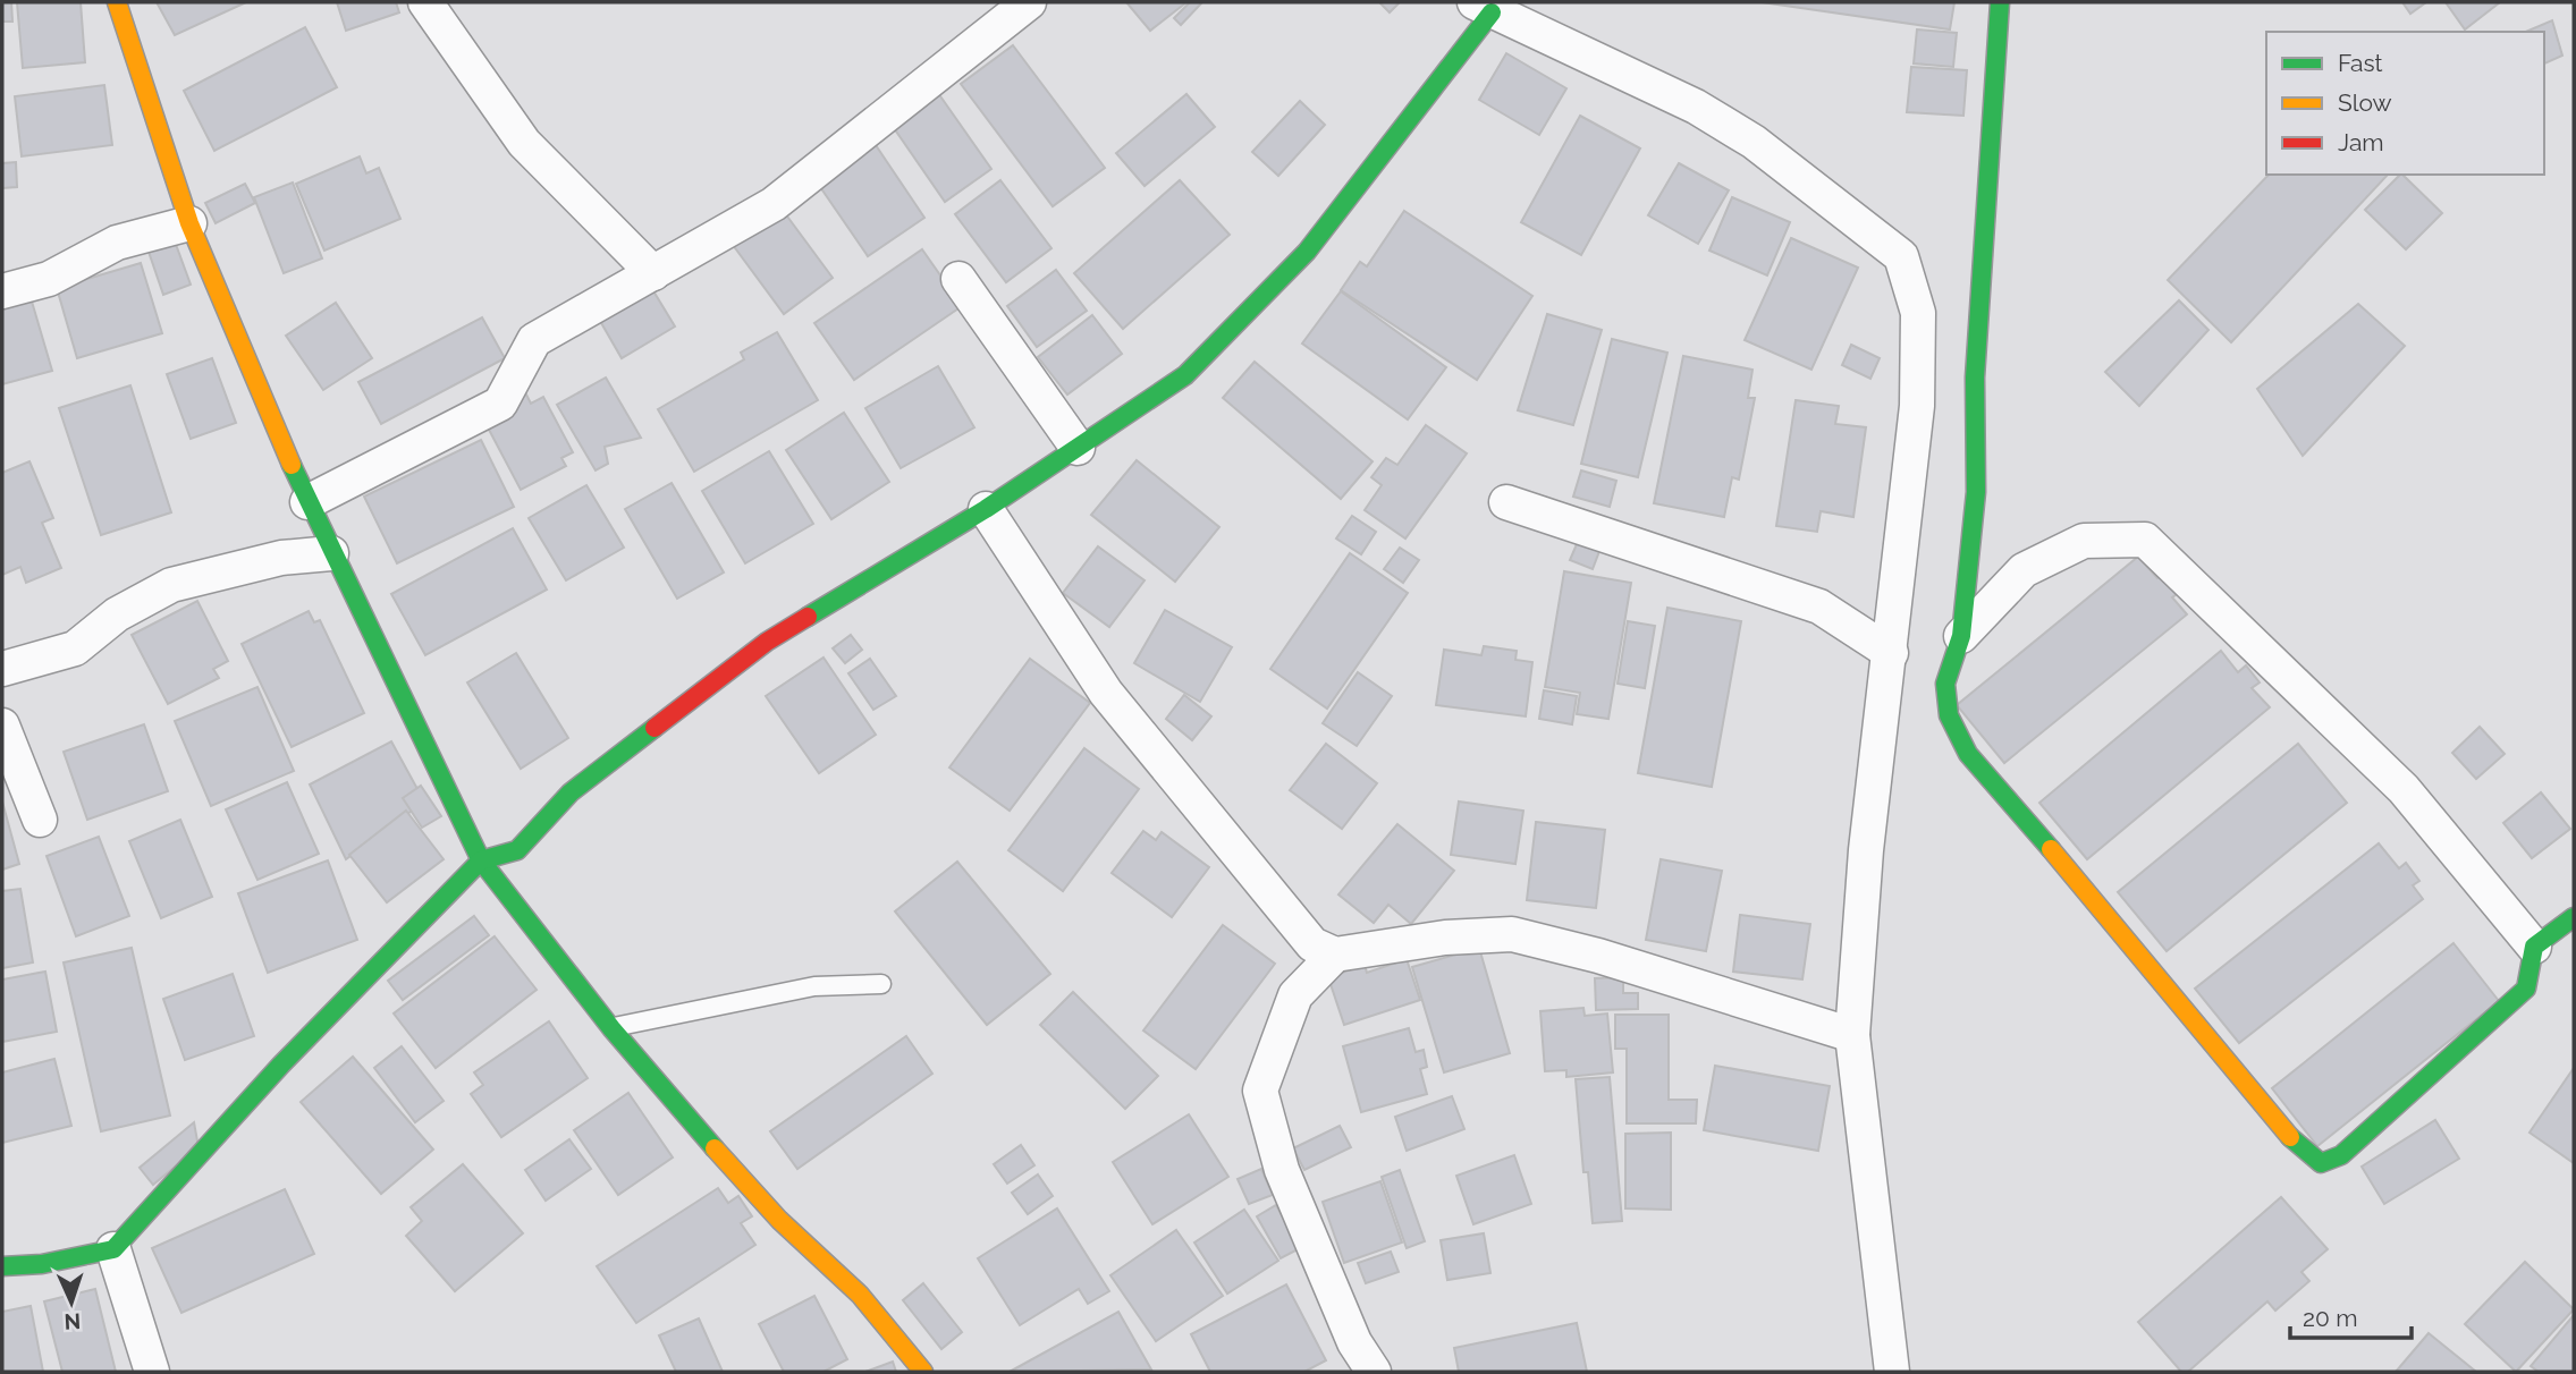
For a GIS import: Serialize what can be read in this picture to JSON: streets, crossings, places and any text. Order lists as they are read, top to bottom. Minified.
{"legend":["Fast","Slow","Jam"],"scale_bar":"20 m","north":"bottom"}
